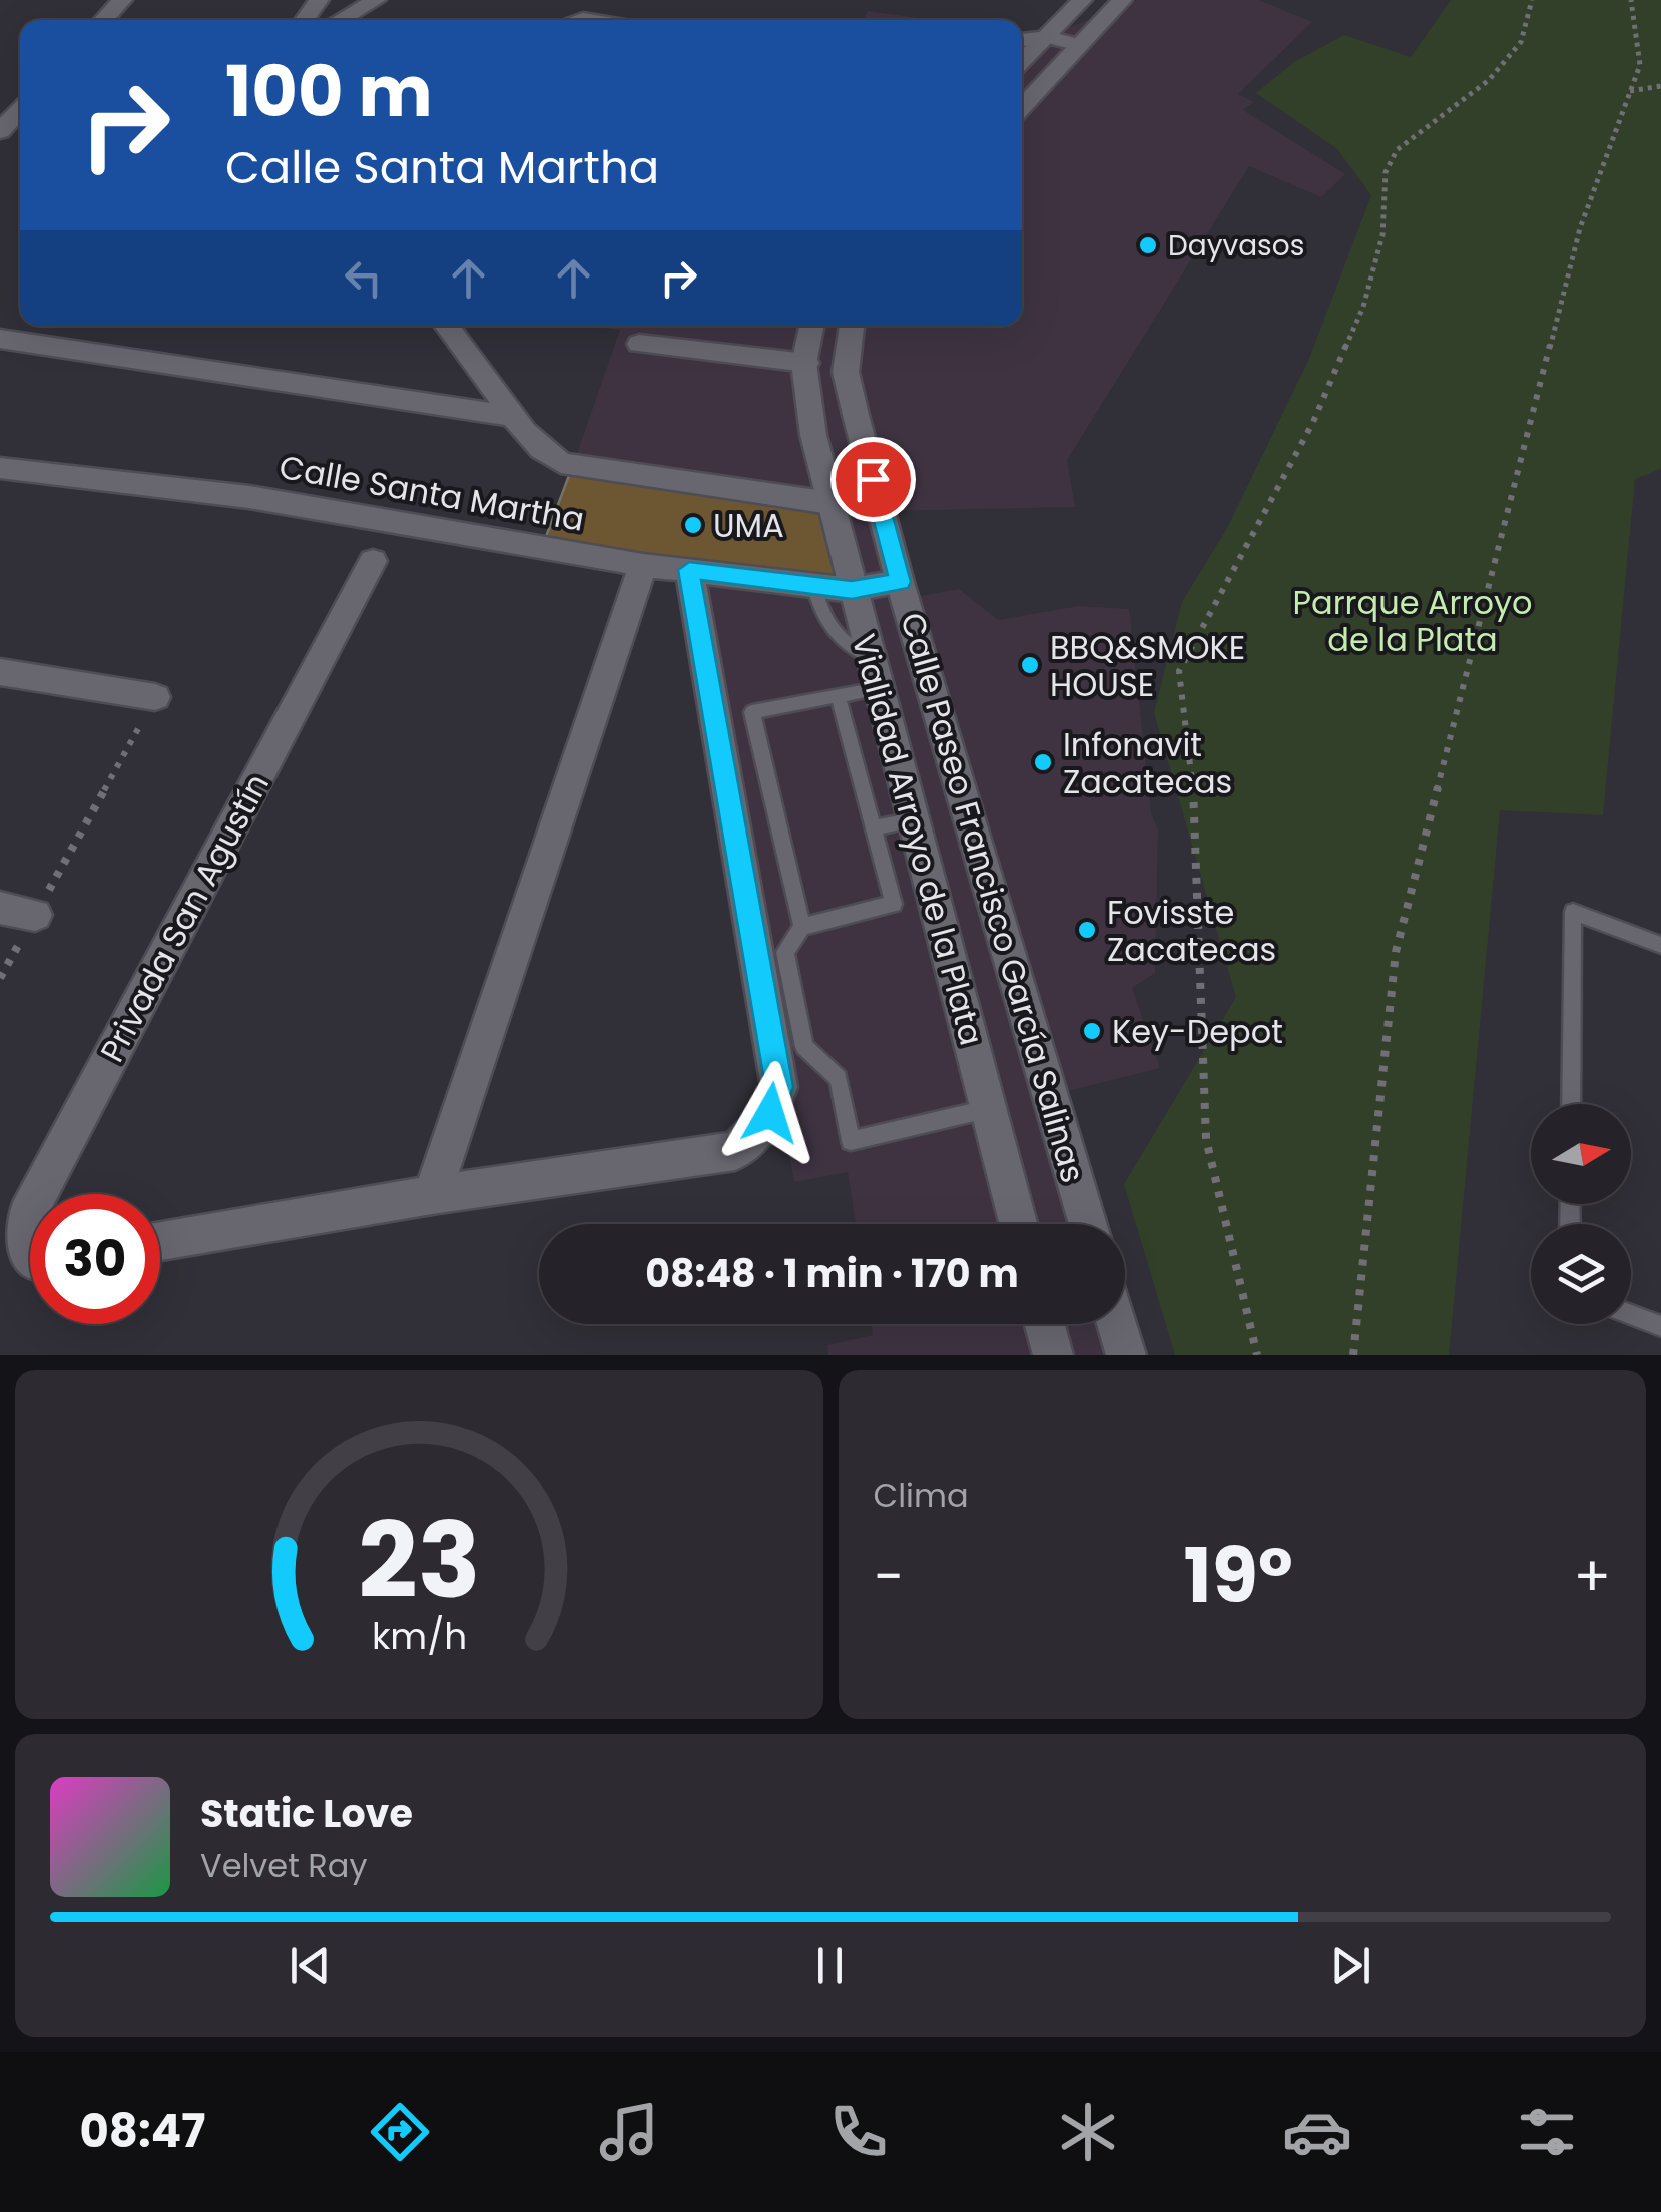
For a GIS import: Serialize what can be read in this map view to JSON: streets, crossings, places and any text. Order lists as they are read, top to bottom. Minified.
{"streets":{"street":["Calle Santa Martha","Vialidad Arroyo de la Plata","Calle Paseo Francisco García Salinas","Privada San Agustín"]},"crossings":[["Calle Santa Martha","Vialidad Arroyo de la Plata"],["Calle Santa Martha","Calle Paseo Francisco García Salinas"]],"parks":["Parrque Arroyo de la Plata"],"places":["Dayvasos","UMA","BBQ&SMOKE HOUSE","Infonavit Zacatecas","Fovisste Zacatecas","Key-Depot"],"north":"right","page":{"turn":["100 m","Calle Santa Martha"],"limit":"30","trip":"08:48 · 1 min · 170 m","tile":"Clima","heat":["−","19°","+"],"song":["Static Love","Velvet Ray"],"tabs":"08:47","gauge":["23","km/h"]}}
